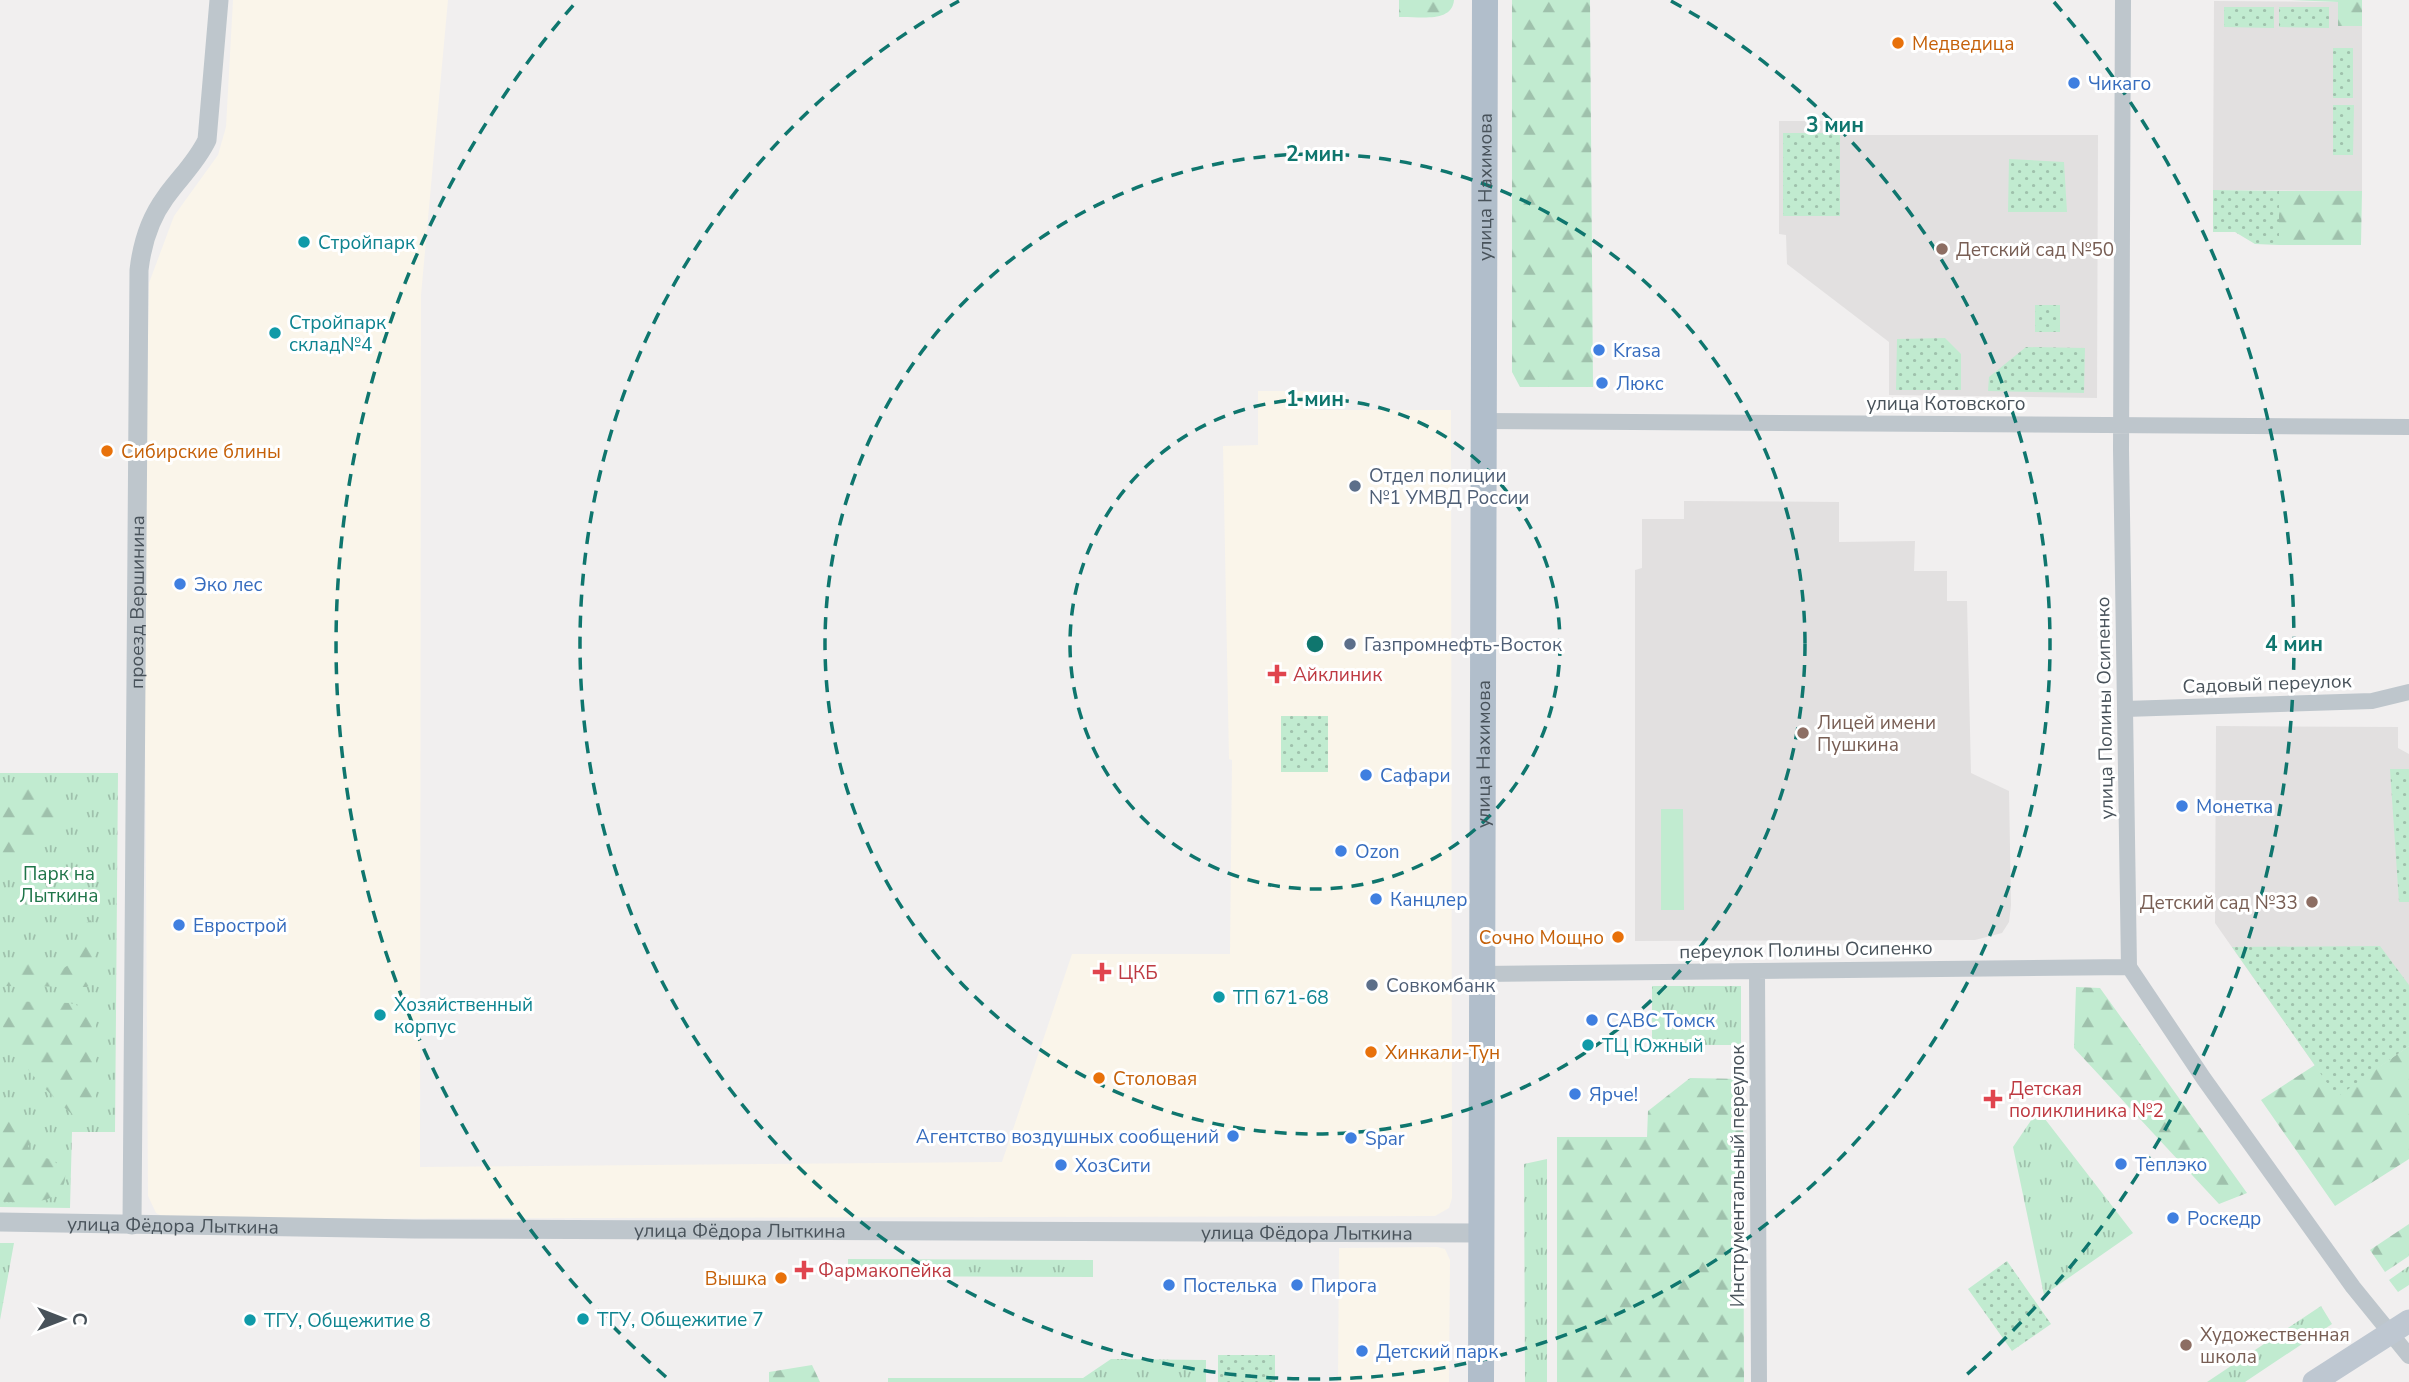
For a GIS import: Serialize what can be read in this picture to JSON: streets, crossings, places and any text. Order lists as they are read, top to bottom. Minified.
{"streets":{"main road":["улица Нахимова"],"street":["улица Котовского","проезд Вершинина","Садовый переулок","улица Полины Осипенко","переулок Полины Осипенко","Инструментальный переулок","улица Фёдора Лыткина"]},"crossings":[["улица Нахимова","улица Котовского"],["улица Нахимова","переулок Полины Осипенко"],["улица Нахимова","улица Фёдора Лыткина"],["улица Котовского","улица Полины Осипенко"],["проезд Вершинина","улица Фёдора Лыткина"],["Садовый переулок","улица Полины Осипенко"],["улица Полины Осипенко","переулок Полины Осипенко"],["переулок Полины Осипенко","Инструментальный переулок"]],"parks":["Парк на Лыткина"],"places":{"other":["Медведица","Чикаго","Стройпарк","Детский сад №50","Стройпарк склад№4","Krasa","Люкс","Сибирские блины","Отдел полиции №1 УМВД России","Эко лес","Газпромнефть-Восток","Лицей имени Пушкина","Сафари","Монетка","Ozon","Канцлер","Детский сад №33","Еврострой","Сочно Мощно","Совкомбанк","ТП 671-68","Хозяйственный корпус","САВС Томск","ТЦ Южный","Хинкали-Тун","Столовая","Ярче!","Агентство воздушных сообщений","Spar","Теплэко","ХозСити","Роскедр","Вышка","Постелька","Пирога","ТГУ, Общежитие 7","ТГУ, Общежитие 8","Художественная школа","Детский парк"],"health":["Айклиник","ЦКБ","Детская поликлиника №2","Фармакопейка"]},"north":"right","rings":["3 мин","2 мин","1 мин","4 мин"]}
